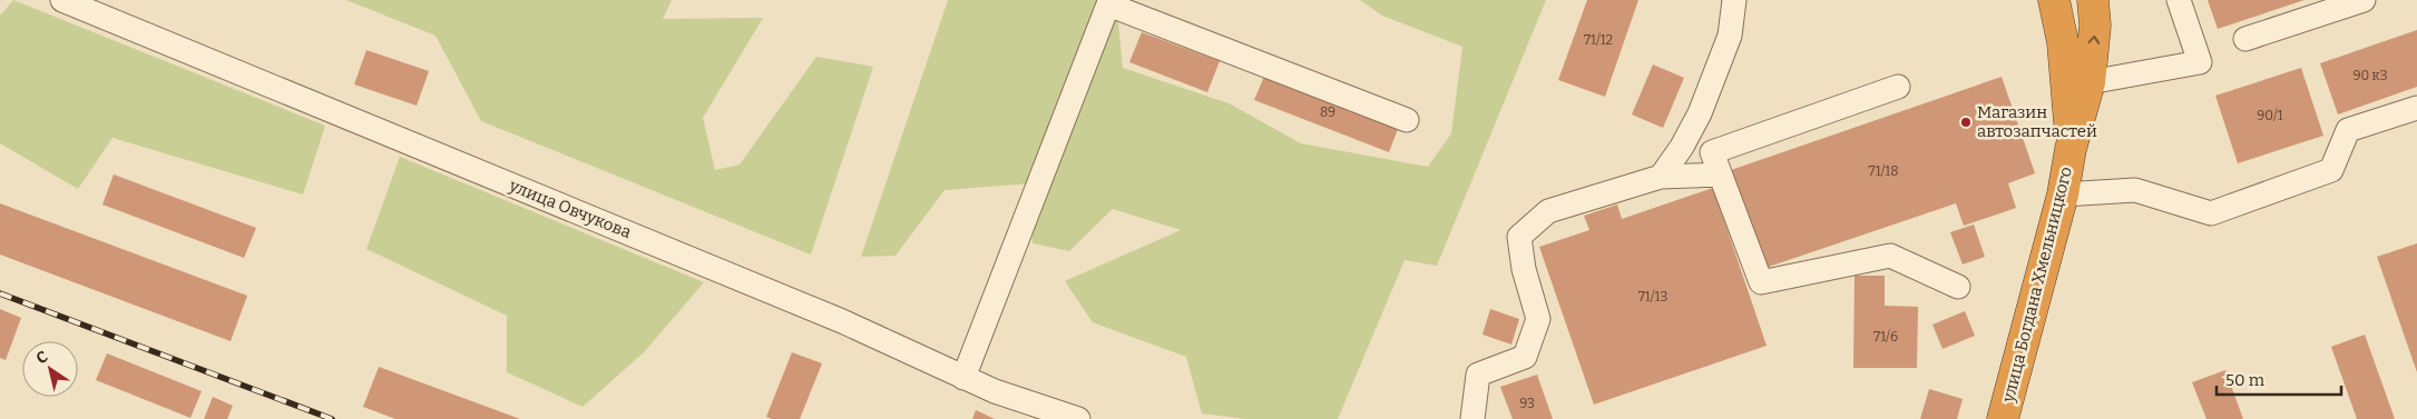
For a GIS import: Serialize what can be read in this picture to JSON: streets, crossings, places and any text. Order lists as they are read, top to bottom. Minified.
{"streets":{"highway":["улица Богдана Хмельницкого"],"street":["улица Овчукова"]},"places":["Магазин автозапчастей"],"house_numbers":["71/12","90 к3","89","90/1","71/18","71/13","71/6","93"],"scale_bar":"50 m","north":"top left"}
